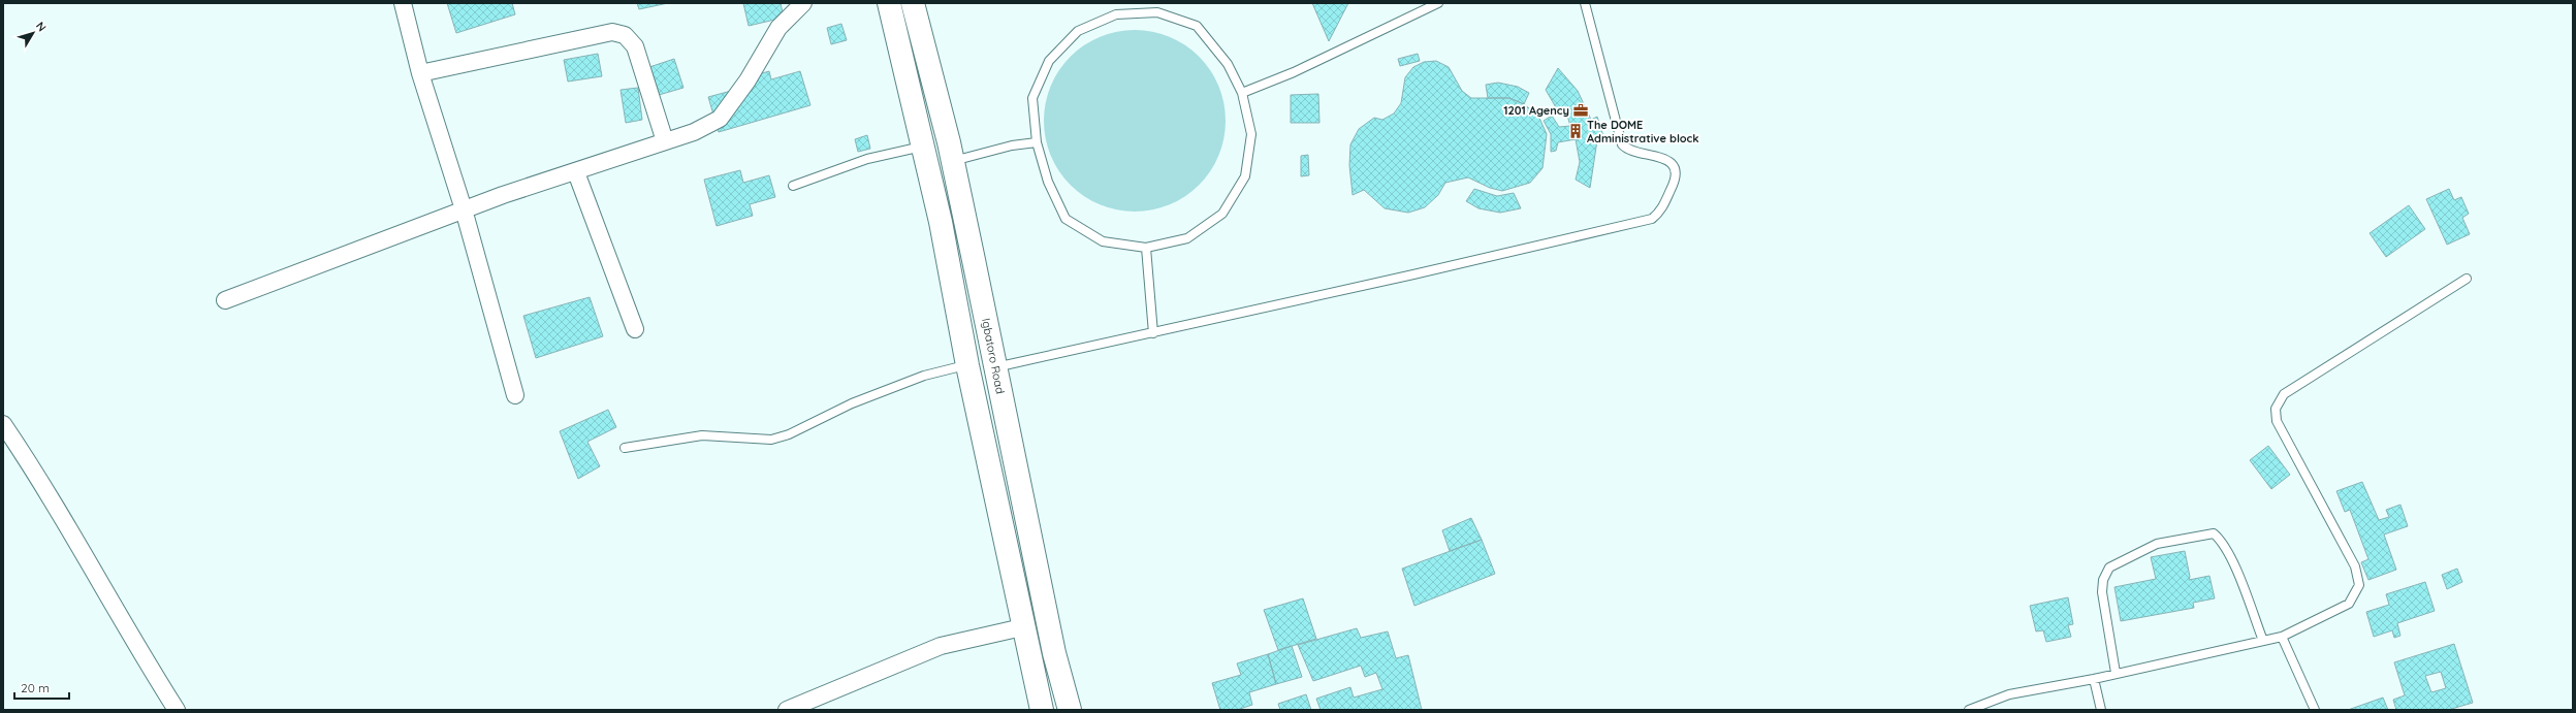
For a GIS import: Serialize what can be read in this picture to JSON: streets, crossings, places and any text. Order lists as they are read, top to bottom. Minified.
{"streets":{"street":["Igbatoro Road"]},"places":{"office":["1201 Agency"],"building":["The DOME Administrative block"]},"scale_bar":"20 m","north":"top right"}
